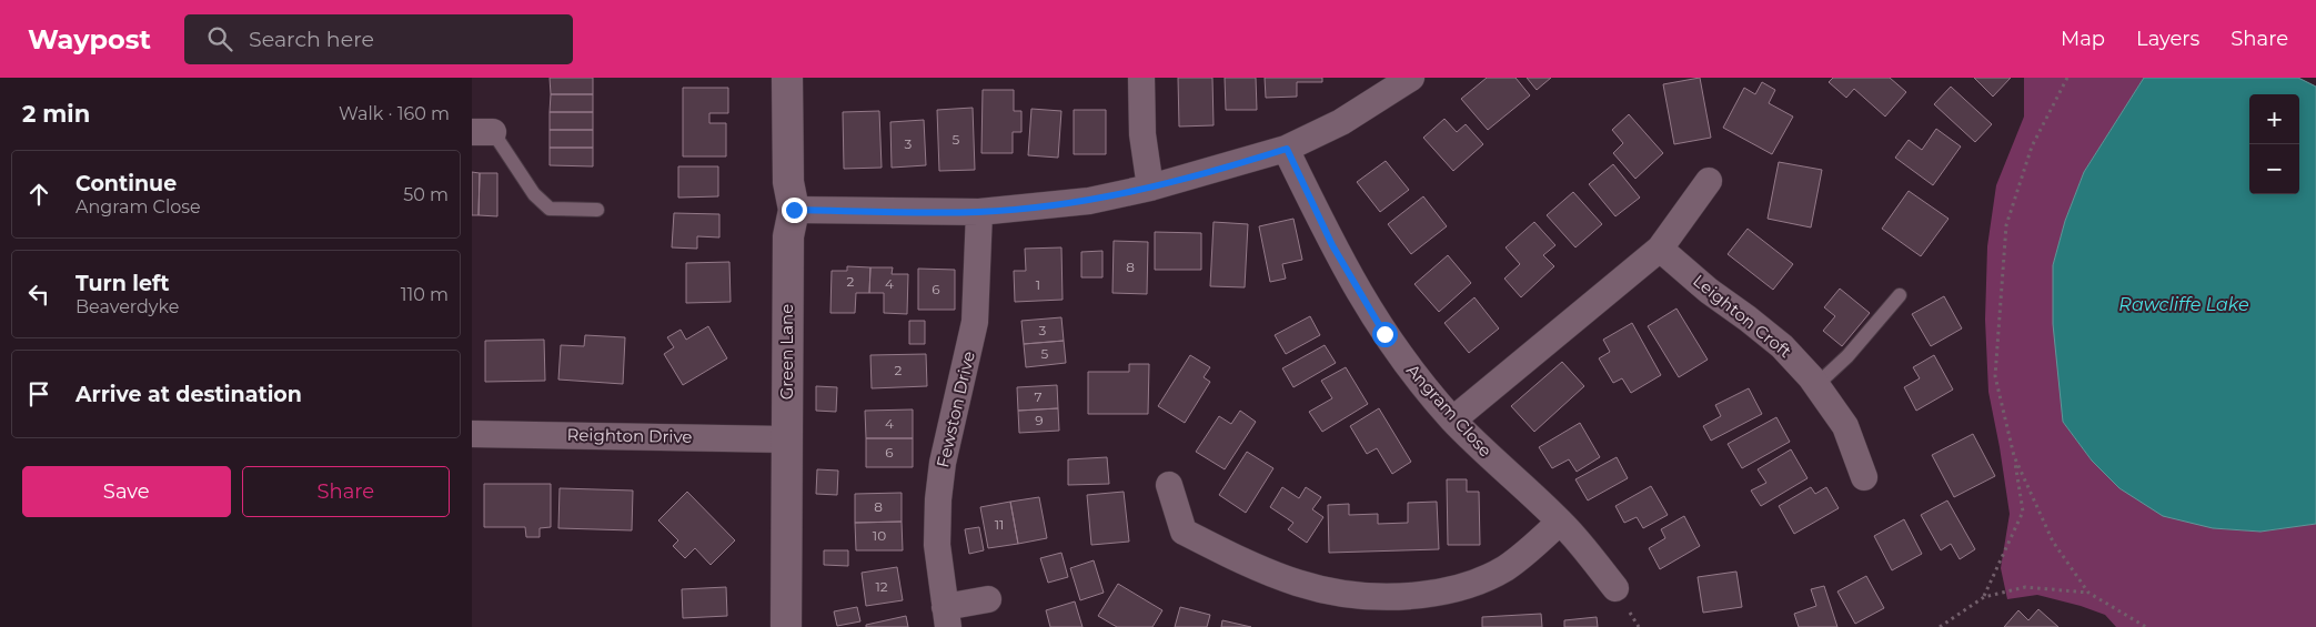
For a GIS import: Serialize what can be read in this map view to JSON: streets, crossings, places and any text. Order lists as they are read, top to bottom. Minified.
{"streets":{"street":["Leighton Croft","Green Lane","Fewston Drive","Angram Close","Reighton Drive"]},"crossings":[["Green Lane","Reighton Drive"]],"water":["Rawcliffe Lake"],"house_numbers":["5","3","8","2","4","1","6","3","5","2","7","9","4","6","8","11","10","12"],"page":{"header":"Waypost","search":"Search here","nav":["Map","Layers","Share"],"heading":["2 min","Walk · 160 m"],"map_buttons":["+","−"],"list":[["Continue","Angram Close","50 m"],["Turn left","Beaverdyke","110 m"],"Arrive at destination"],"buttons":["Save","Share"]}}
